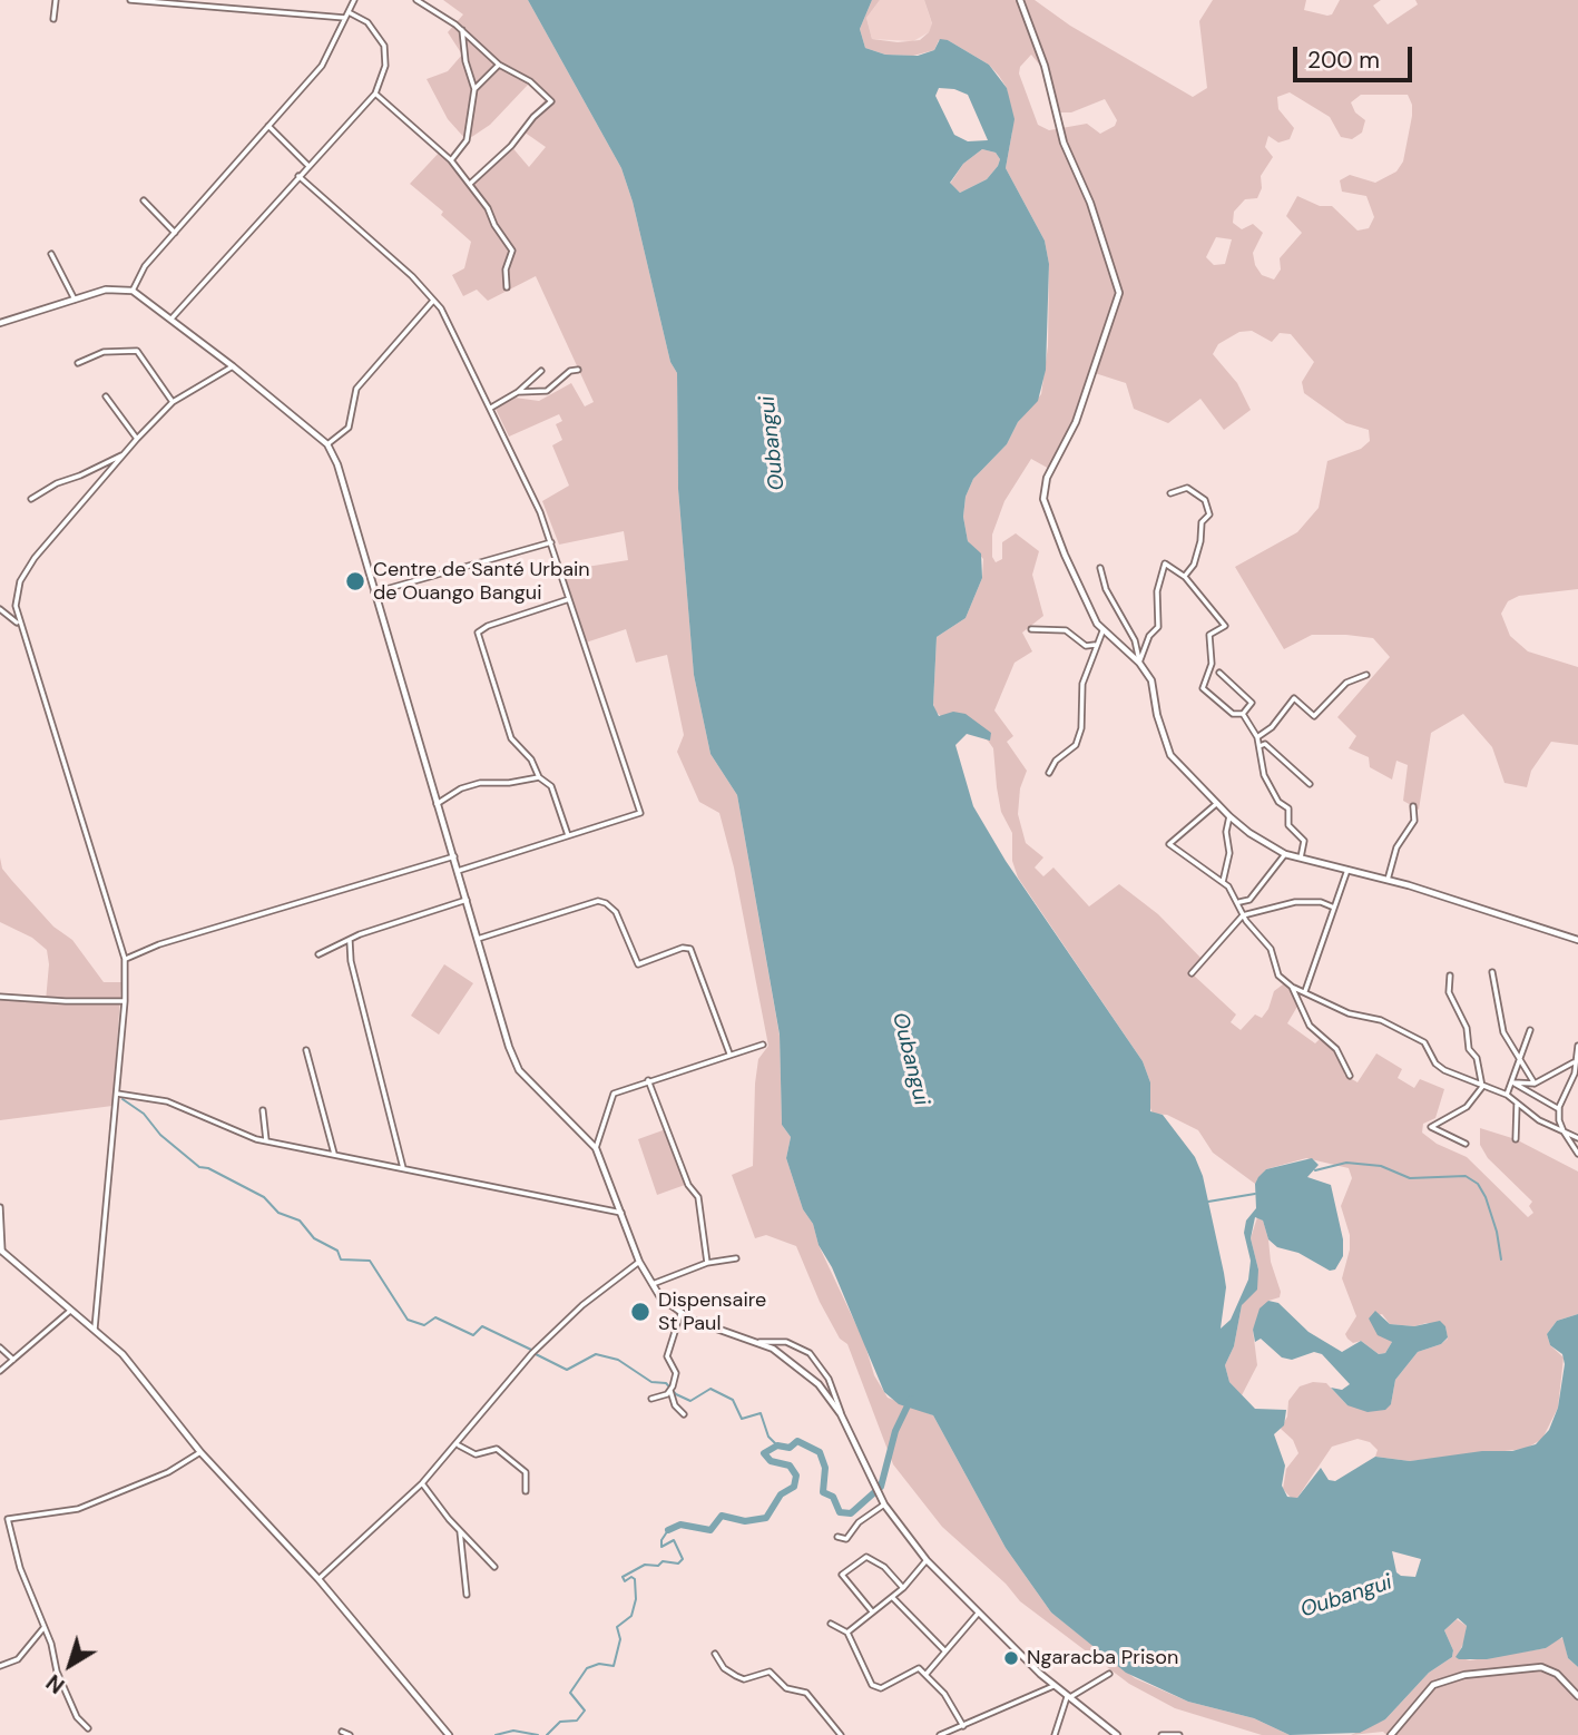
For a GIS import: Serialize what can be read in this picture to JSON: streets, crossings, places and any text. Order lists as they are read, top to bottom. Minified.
{"water":["Oubangui"],"places":["Centre de Santé Urbain de Ouango Bangui","Dispensaire St Paul","Ngaracba Prison"],"scale_bar":"200 m","north":"bottom left"}
